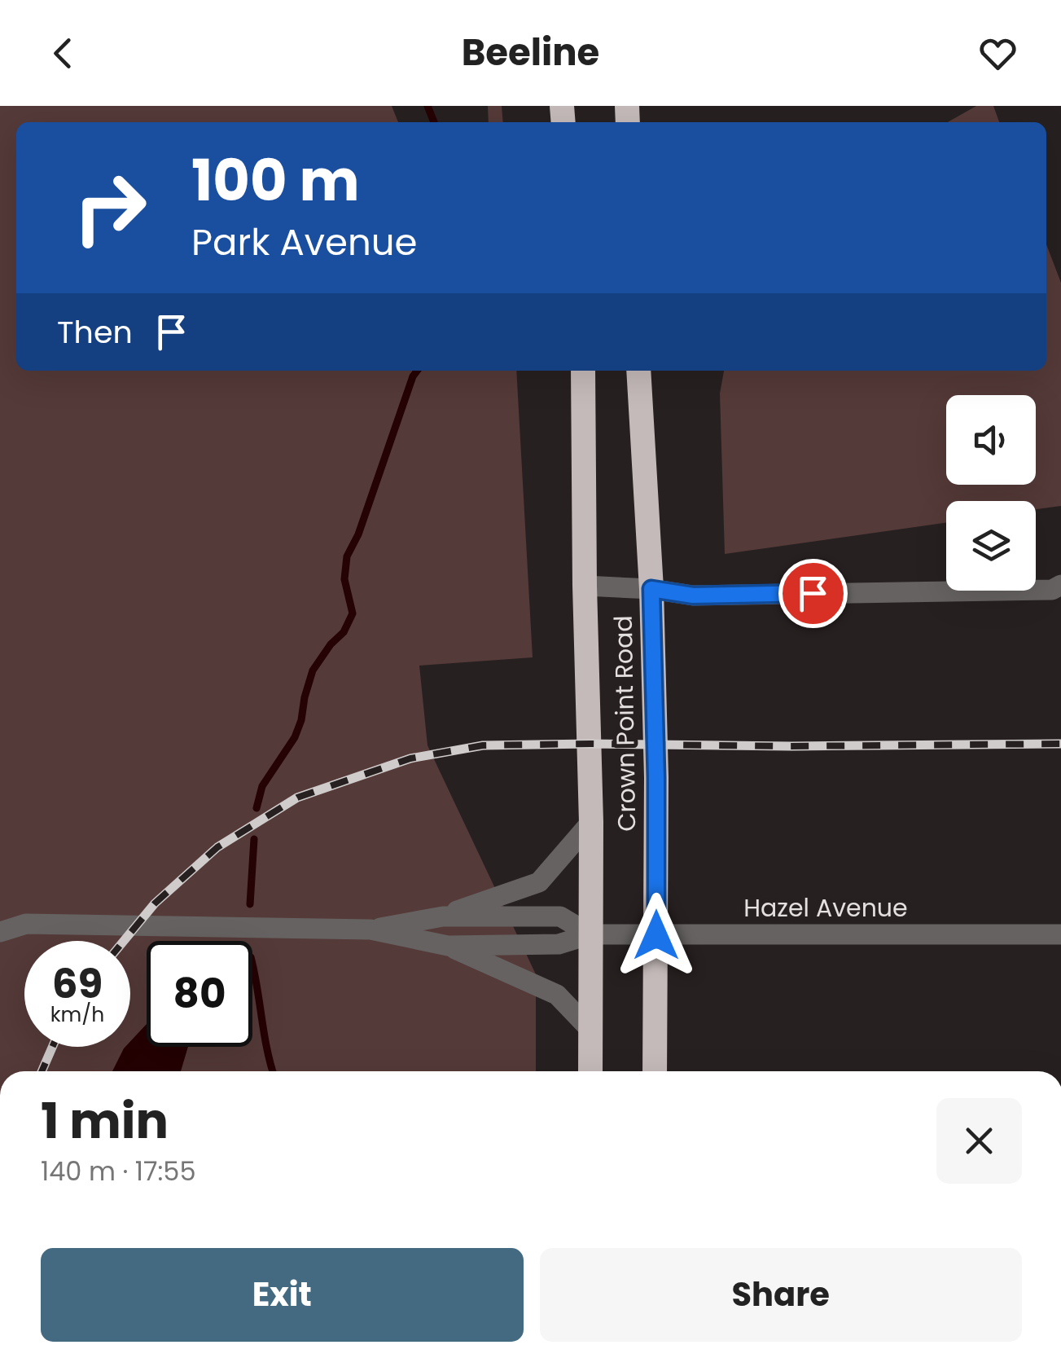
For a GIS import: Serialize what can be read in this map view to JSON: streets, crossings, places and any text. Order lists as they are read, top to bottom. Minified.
{"streets":{"highway":["Crown Point Road"],"street":["Hazel Avenue"]},"crossings":[["Crown Point Road","Hazel Avenue"]],"page":{"header":"Beeline","turn":["100 m","Park Avenue"],"then":"Then","speed":"69 km/h","limit":"80","heading":["1 min","140 m · 17:55"],"buttons":["Exit","Share"]}}
